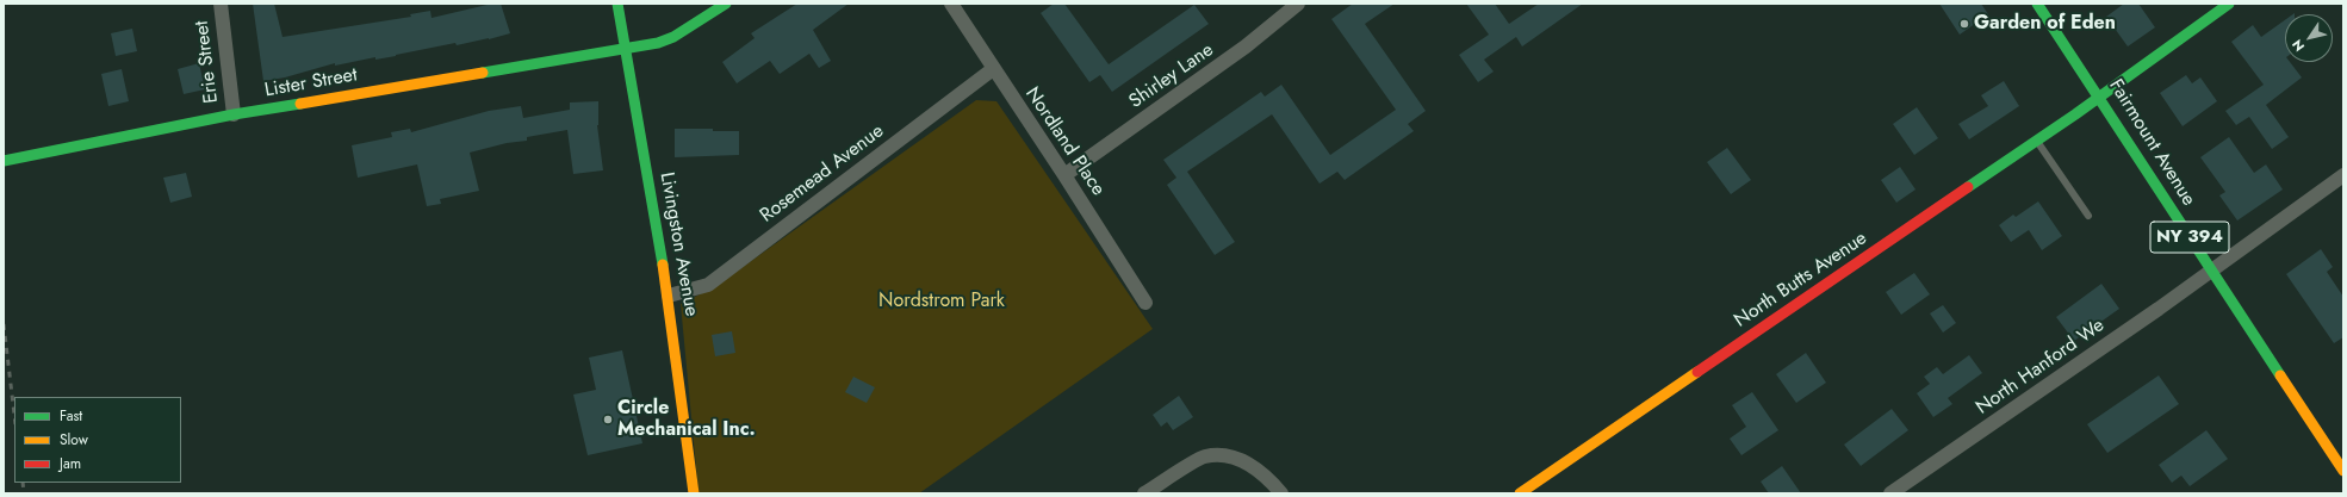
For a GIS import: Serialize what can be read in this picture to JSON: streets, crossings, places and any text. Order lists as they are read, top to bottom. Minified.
{"streets":{"street":["Erie Street","Shirley Lane","Lister Street","Nordland Place","Fairmount Avenue","Rosemead Avenue","NY 394","Livingston Avenue","North Butts Avenue","North Hanford We"]},"crossings":[["Erie Street","Lister Street"],["Shirley Lane","Nordland Place"],["Lister Street","Livingston Avenue"],["Nordland Place","Rosemead Avenue"],["Fairmount Avenue","North Butts Avenue"],["Fairmount Avenue","North Hanford We"],["Rosemead Avenue","Livingston Avenue"]],"parks":["Nordstrom Park"],"places":["Garden of Eden","Circle Mechanical Inc."],"legend":["Fast","Slow","Jam"],"north":"bottom left"}
